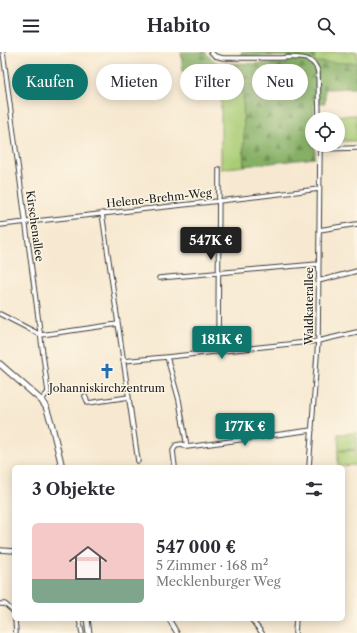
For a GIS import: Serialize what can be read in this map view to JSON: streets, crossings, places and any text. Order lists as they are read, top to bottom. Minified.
{"streets":{"street":["Helene-Brehm-Weg","Kirschenallee","Waldkaterallee"]},"crossings":[["Helene-Brehm-Weg","Kirschenallee"],["Helene-Brehm-Weg","Waldkaterallee"]],"places":{"church":["Johanniskirchzentrum"]},"page":{"header":"Habito","chip":["Kaufen","Mieten","Filter","Neu"],"price":["547K €","181K €","177K €"],"heading":"3 Objekte","list":[{"name":"547 000 €","note":"5 Zimmer · 168 m² · Mecklenburger Weg"}]}}
